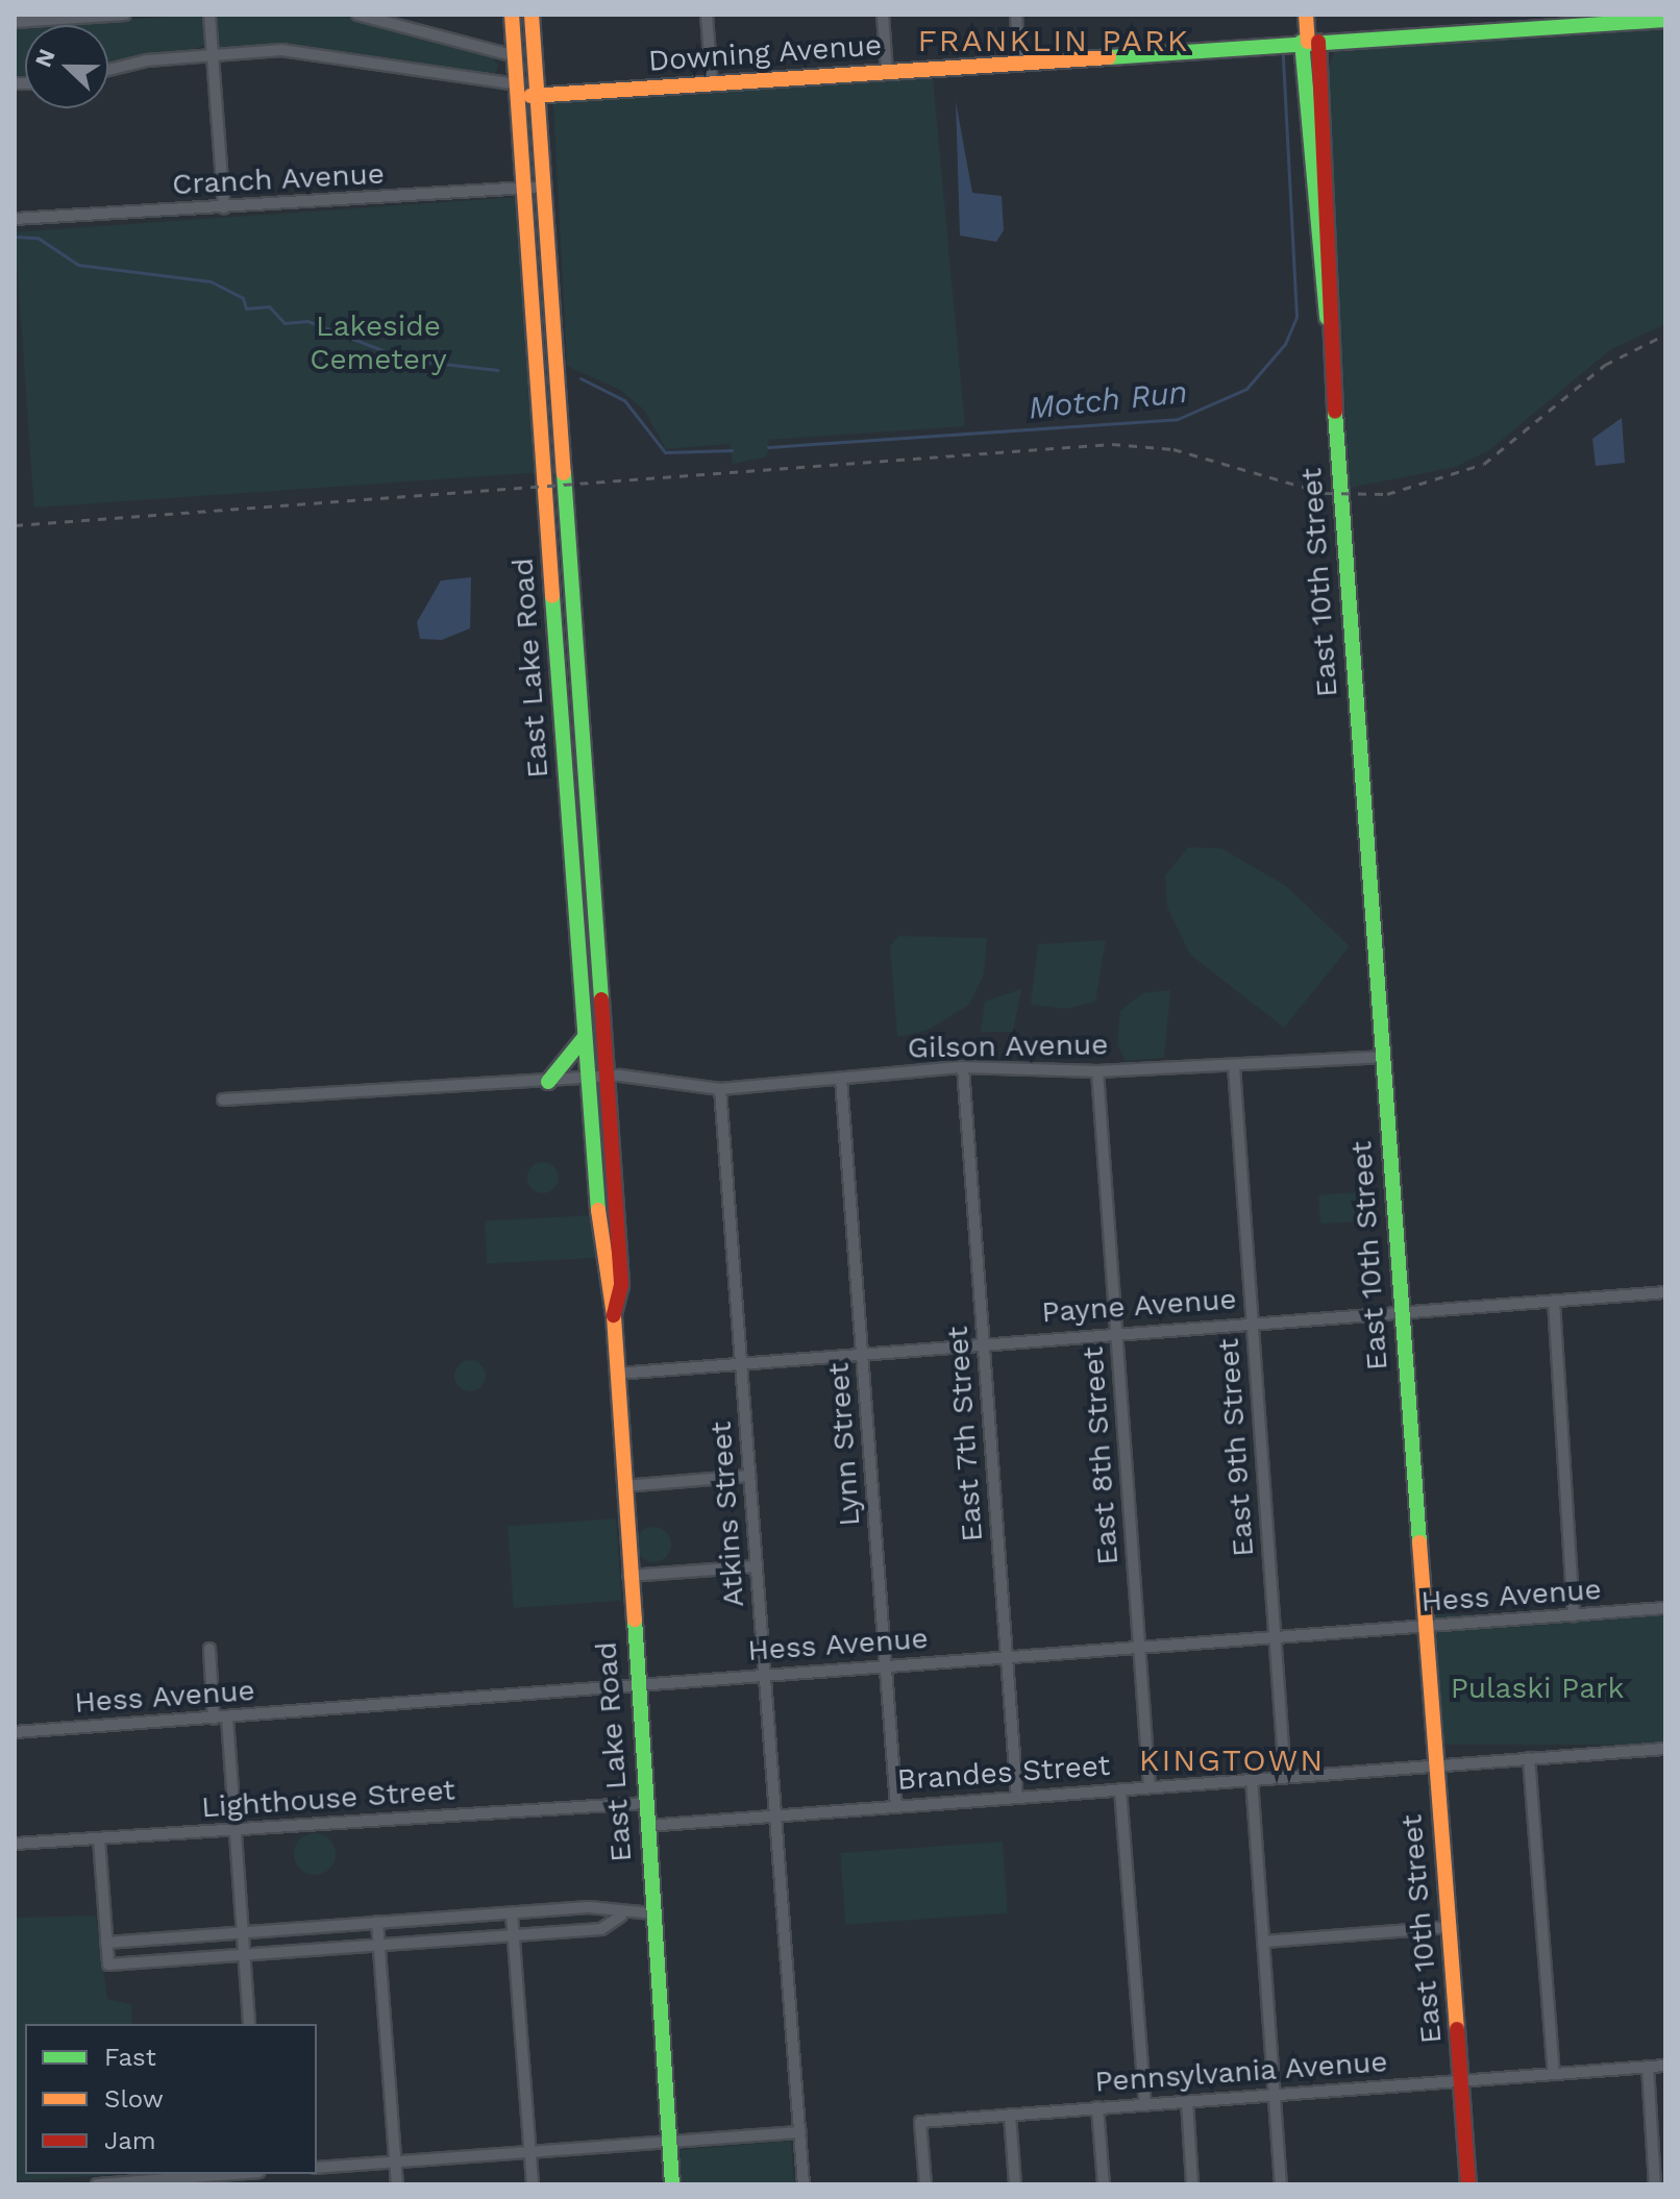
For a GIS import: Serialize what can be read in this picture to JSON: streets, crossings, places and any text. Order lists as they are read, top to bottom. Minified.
{"streets":{"main road":["Downing Avenue","East 10th Street","East Lake Road"],"street":["Cranch Avenue","Gilson Avenue","Payne Avenue","East 7th Street","Lynn Street","East 9th Street","East 8th Street","Atkins Street","Hess Avenue","Brandes Street","Lighthouse Street","Pennsylvania Avenue"]},"crossings":[["Downing Avenue","East 10th Street"],["Downing Avenue","East Lake Road"],["Cranch Avenue","East Lake Road"],["East 10th Street","Gilson Avenue"],["East 10th Street","Payne Avenue"],["East 10th Street","Hess Avenue"],["East 10th Street","Brandes Street"],["East 10th Street","Pennsylvania Avenue"],["East Lake Road","Gilson Avenue"],["East Lake Road","Payne Avenue"],["East Lake Road","Hess Avenue"],["East Lake Road","Brandes Street"],["East Lake Road","Lighthouse Street"],["Gilson Avenue","East 7th Street"],["Gilson Avenue","Lynn Street"],["Gilson Avenue","East 9th Street"],["Gilson Avenue","East 8th Street"],["Gilson Avenue","Atkins Street"],["Payne Avenue","East 7th Street"],["Payne Avenue","Lynn Street"],["Payne Avenue","East 9th Street"],["Payne Avenue","East 8th Street"],["Payne Avenue","Atkins Street"],["East 7th Street","Hess Avenue"],["East 7th Street","Brandes Street"],["Lynn Street","Hess Avenue"],["Lynn Street","Brandes Street"],["East 9th Street","Hess Avenue"],["East 9th Street","Brandes Street"],["East 8th Street","Hess Avenue"],["East 8th Street","Brandes Street"],["Atkins Street","Hess Avenue"],["Atkins Street","Brandes Street"]],"districts":["FRANKLIN PARK","KINGTOWN"],"water":["Motch Run"],"parks":["Lakeside Cemetery","Pulaski Park"],"legend":["Fast","Slow","Jam"],"north":"left"}
